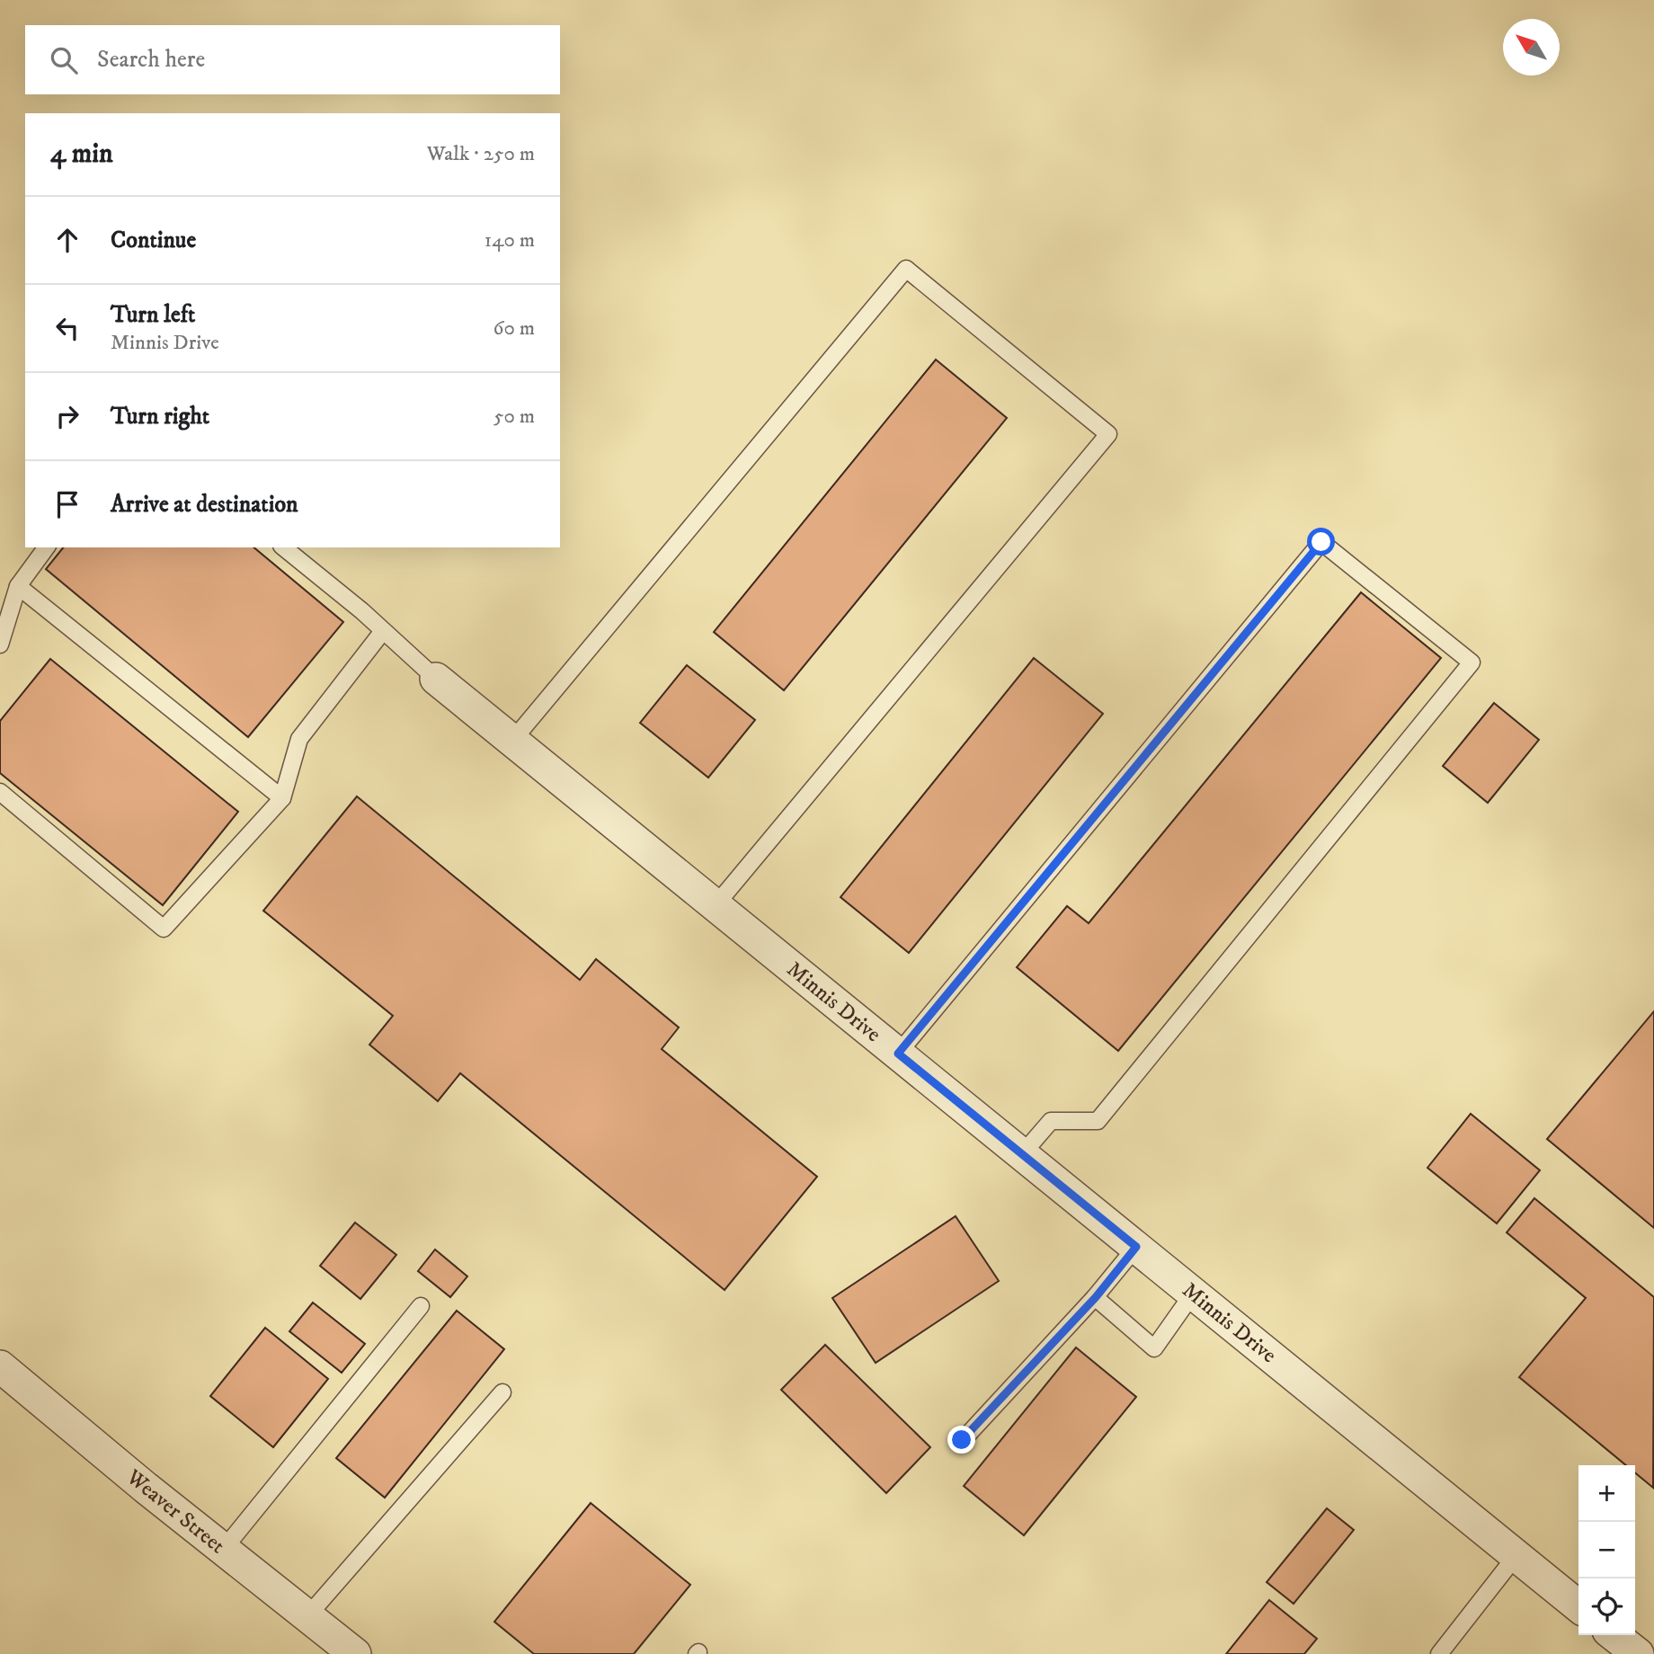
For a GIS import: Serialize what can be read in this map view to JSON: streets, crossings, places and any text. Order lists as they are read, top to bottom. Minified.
{"streets":{"street":["Minnis Drive","Weaver Street"]},"north":"top left","page":{"search":"Search here","heading":["4 min","Walk · 250 m"],"list":[["Continue","140 m"],["Turn left","Minnis Drive","60 m"],["Turn right","50 m"],"Arrive at destination"],"map_buttons":["+","−"]}}
